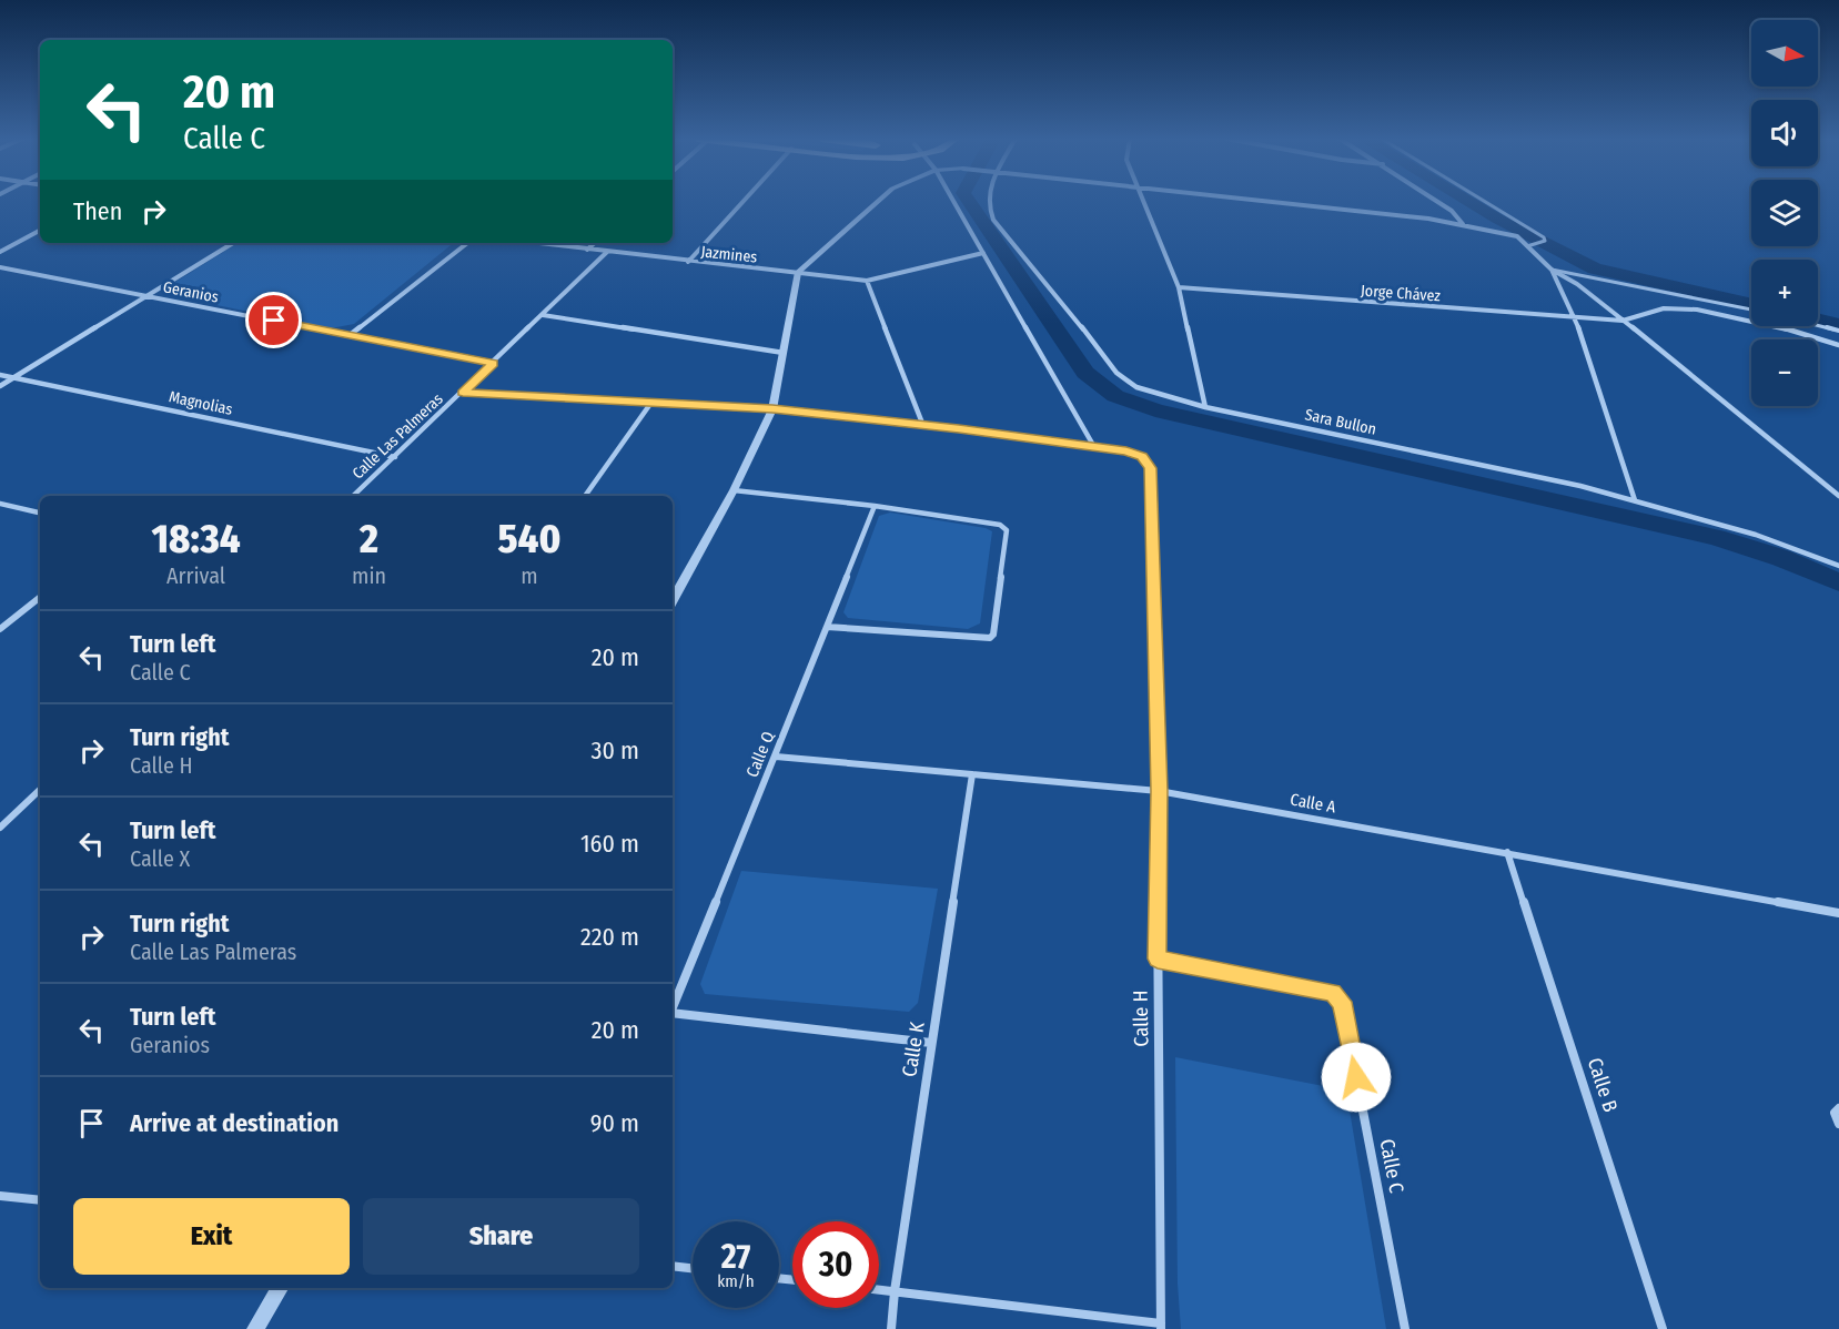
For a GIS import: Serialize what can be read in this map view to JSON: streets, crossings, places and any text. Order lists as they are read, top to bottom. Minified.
{"streets":{"street":["Jazmines","Geranios","Jorge Chávez","Magnolias","Sara Bullon","Calle Las Palmeras","Calle Q","Calle A","Calle H","Calle K","Calle B","Calle C"]},"crossings":[["Jazmines","Calle Las Palmeras"],["Geranios","Calle Las Palmeras"],["Magnolias","Calle Las Palmeras"],["Calle Q","Calle A"],["Calle A","Calle H"],["Calle A","Calle K"],["Calle A","Calle B"],["Calle H","Calle C"]],"north":"right","page":{"map_buttons":["+","−"],"turn":["20 m","Calle C"],"then":"Then","eta":["18:34","Arrival","2","min","540","m"],"list":[{"name":"Turn left","note":"Calle C","value":"20 m"},{"name":"Turn right","note":"Calle H","value":"30 m"},{"name":"Turn left","note":"Calle X","value":"160 m"},{"name":"Turn right","note":"Calle Las Palmeras","value":"220 m"},{"name":"Turn left","note":"Geranios","value":"20 m"},{"name":"Arrive at destination","value":"90 m"}],"buttons":["Exit","Share"],"speed":"27 km/h","limit":"30"}}
